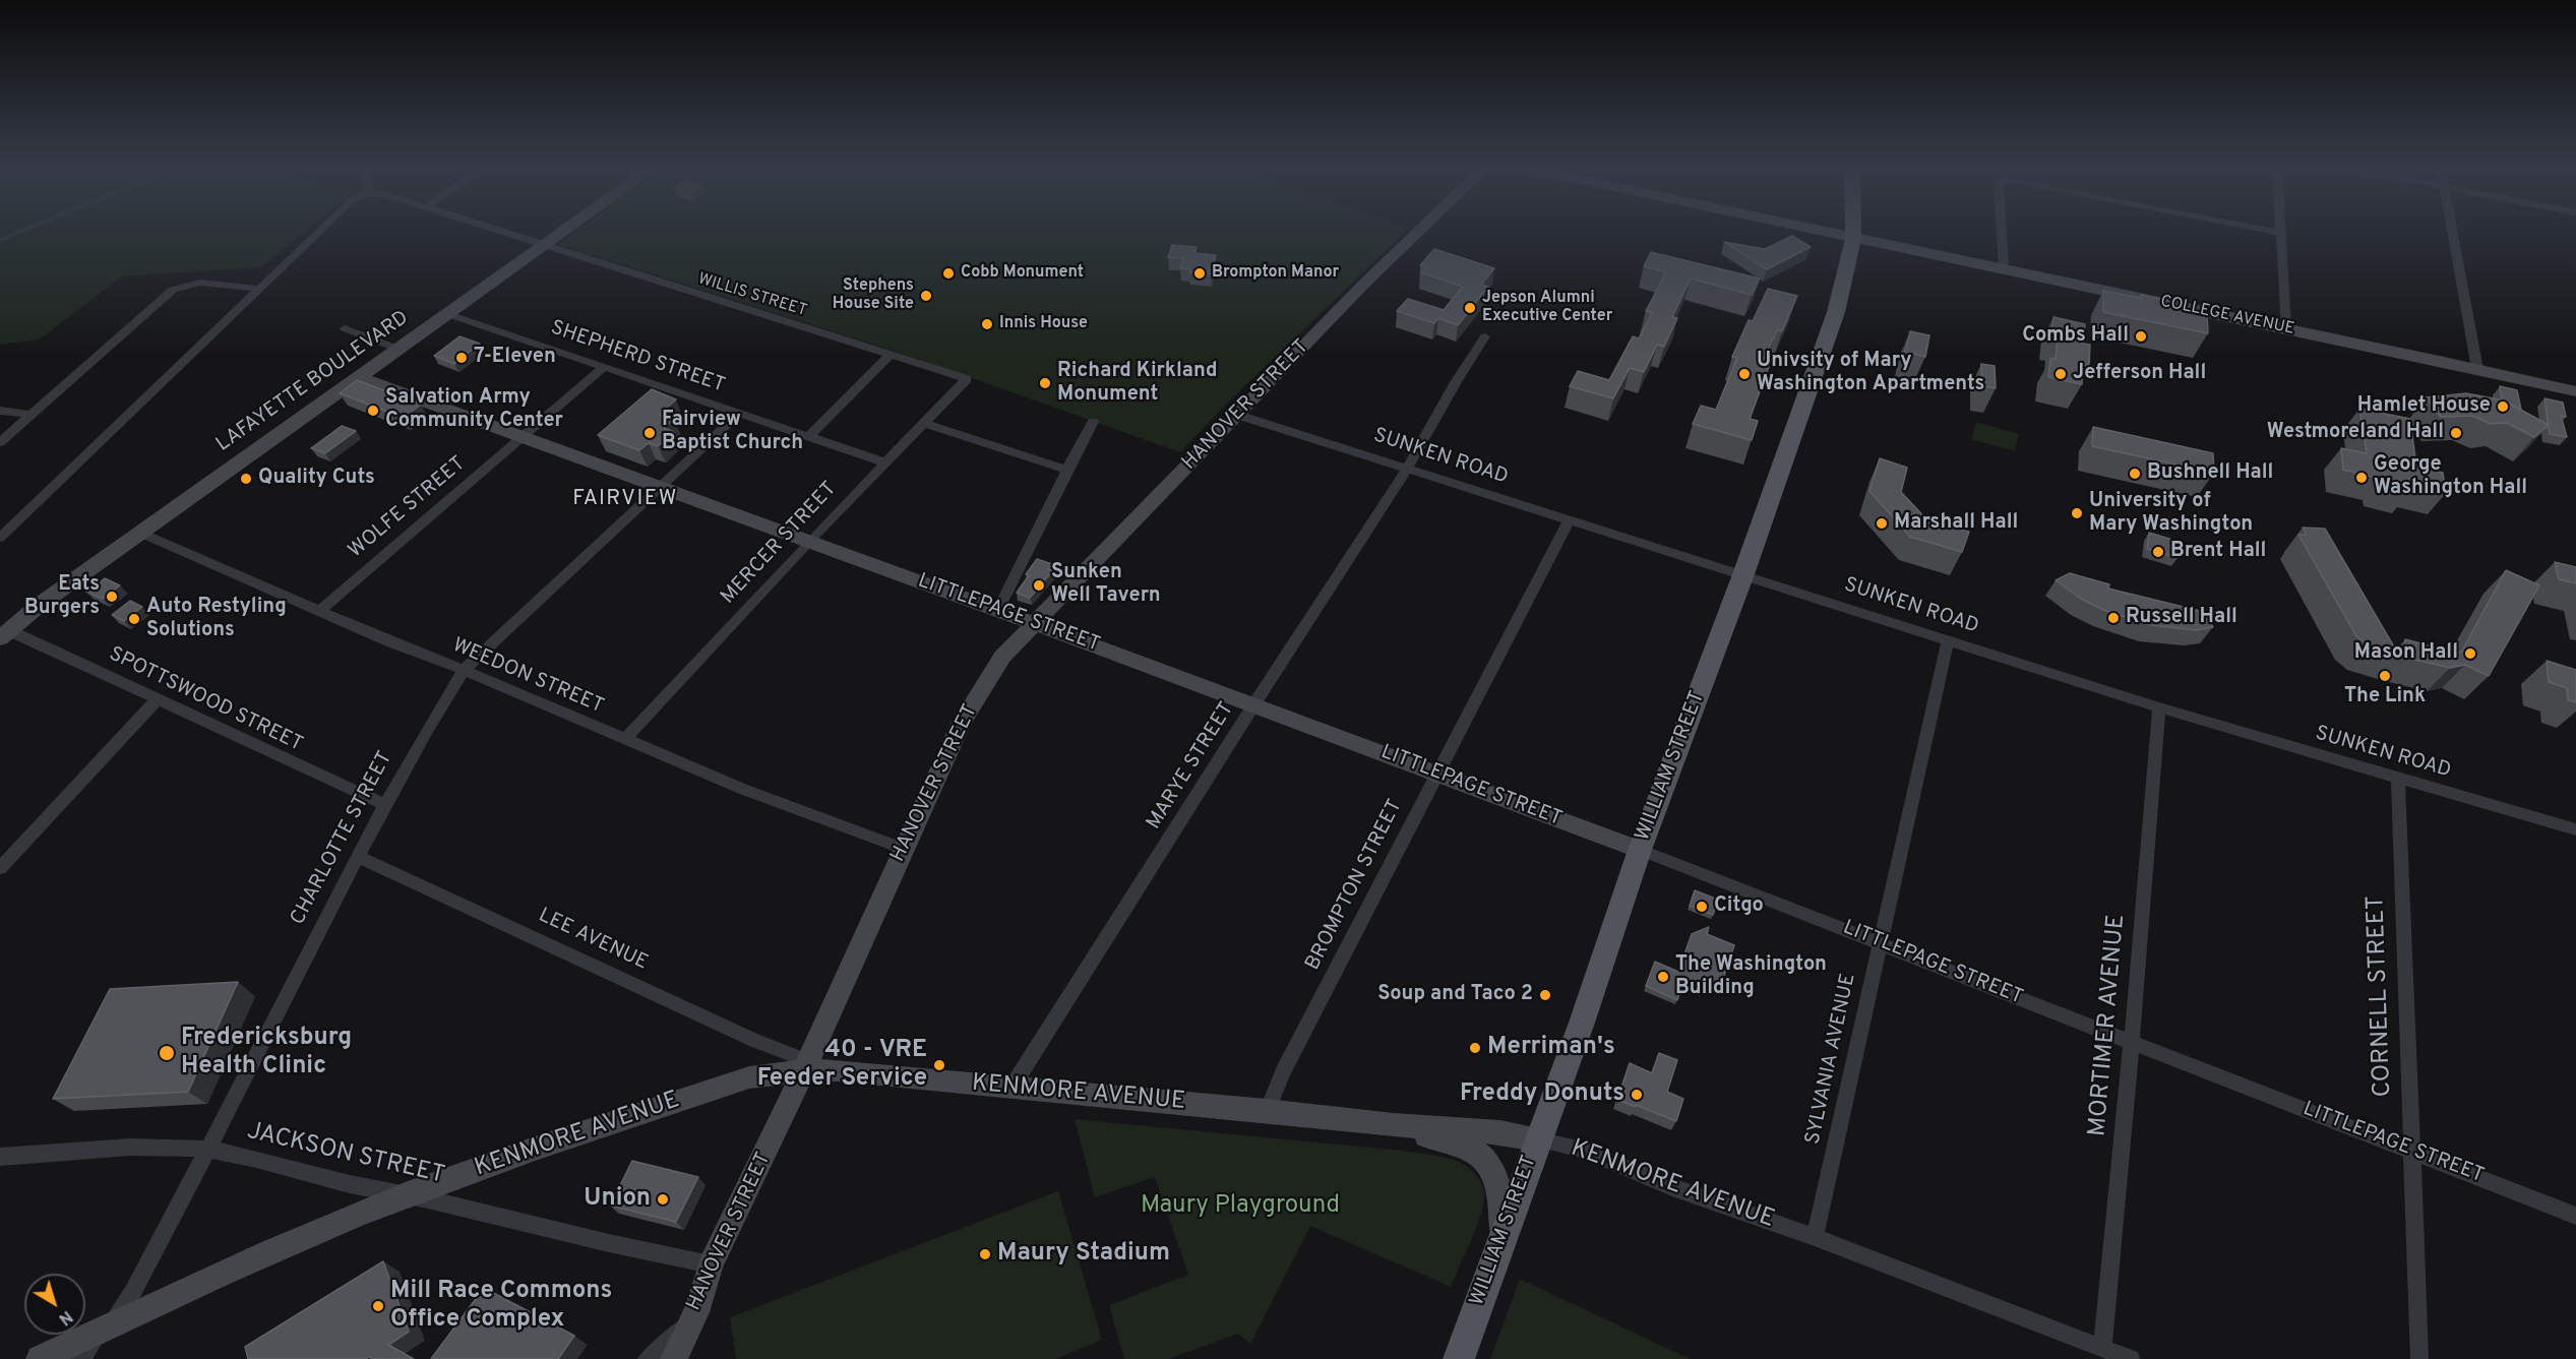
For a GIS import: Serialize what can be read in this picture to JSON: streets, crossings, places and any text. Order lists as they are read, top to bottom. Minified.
{"streets":{"main road":["WILLIAM STREET"],"street":["WILLIS STREET","COLLEGE AVENUE","SHEPHERD STREET","LAFAYETTE BOULEVARD","HANOVER STREET","SUNKEN ROAD","WOLFE STREET","MERCER STREET","LITTLEPAGE STREET","WEEDON STREET","SPOTTSWOOD STREET","MARYE STREET","CHARLOTTE STREET","BROMPTON STREET","LEE AVENUE","CORNELL STREET","MORTIMER AVENUE","SYLVANIA AVENUE","KENMORE AVENUE","JACKSON STREET"]},"crossings":[["WILLIS STREET","LAFAYETTE BOULEVARD"],["WILLIS STREET","MERCER STREET"],["COLLEGE AVENUE","WILLIAM STREET"],["SHEPHERD STREET","LAFAYETTE BOULEVARD"],["SHEPHERD STREET","WOLFE STREET"],["SHEPHERD STREET","MERCER STREET"],["SHEPHERD STREET","CHARLOTTE STREET"],["LAFAYETTE BOULEVARD","LITTLEPAGE STREET"],["LAFAYETTE BOULEVARD","WEEDON STREET"],["LAFAYETTE BOULEVARD","SPOTTSWOOD STREET"],["HANOVER STREET","SUNKEN ROAD"],["HANOVER STREET","LITTLEPAGE STREET"],["HANOVER STREET","WEEDON STREET"],["HANOVER STREET","LEE AVENUE"],["HANOVER STREET","KENMORE AVENUE"],["HANOVER STREET","JACKSON STREET"],["SUNKEN ROAD","MARYE STREET"],["SUNKEN ROAD","WILLIAM STREET"],["SUNKEN ROAD","BROMPTON STREET"],["SUNKEN ROAD","CORNELL STREET"],["SUNKEN ROAD","MORTIMER AVENUE"],["SUNKEN ROAD","SYLVANIA AVENUE"],["WOLFE STREET","LITTLEPAGE STREET"],["WOLFE STREET","WEEDON STREET"],["MERCER STREET","LITTLEPAGE STREET"],["MERCER STREET","WEEDON STREET"],["LITTLEPAGE STREET","MARYE STREET"],["LITTLEPAGE STREET","WILLIAM STREET"],["LITTLEPAGE STREET","CHARLOTTE STREET"],["LITTLEPAGE STREET","BROMPTON STREET"],["LITTLEPAGE STREET","CORNELL STREET"],["LITTLEPAGE STREET","MORTIMER AVENUE"],["LITTLEPAGE STREET","SYLVANIA AVENUE"],["WEEDON STREET","CHARLOTTE STREET"],["SPOTTSWOOD STREET","CHARLOTTE STREET"],["MARYE STREET","KENMORE AVENUE"],["WILLIAM STREET","KENMORE AVENUE"],["CHARLOTTE STREET","LEE AVENUE"],["CHARLOTTE STREET","KENMORE AVENUE"],["CHARLOTTE STREET","JACKSON STREET"],["BROMPTON STREET","KENMORE AVENUE"],["LEE AVENUE","KENMORE AVENUE"],["MORTIMER AVENUE","KENMORE AVENUE"],["SYLVANIA AVENUE","KENMORE AVENUE"],["KENMORE AVENUE","JACKSON STREET"]],"districts":["FAIRVIEW"],"parks":["Maury Playground"],"places":["Cobb Monument","Brompton Manor","Stephens House Site","Jepson Alumni Executive Center","Innis House","Combs Hall","7-Eleven","Univsity of Mary Washington Apartments","Jefferson Hall","Richard Kirkland Monument","Hamlet House","Salvation Army Community Center","Fairview Baptist Church","Westmoreland Hall","Bushnell Hall","George Washington Hall","Quality Cuts","University of Mary Washington","Marshall Hall","Brent Hall","Sunken Well Tavern","Eats Burgers","Russell Hall","Auto Restyling Solutions","Mason Hall","The Link","Citgo","The Washington Building","Soup and Taco 2","Merriman's","Fredericksburg Health Clinic","40 - VRE Feeder Service","Freddy Donuts","Union","Maury Stadium","Mill Race Commons Office Complex"],"north":"bottom right"}
